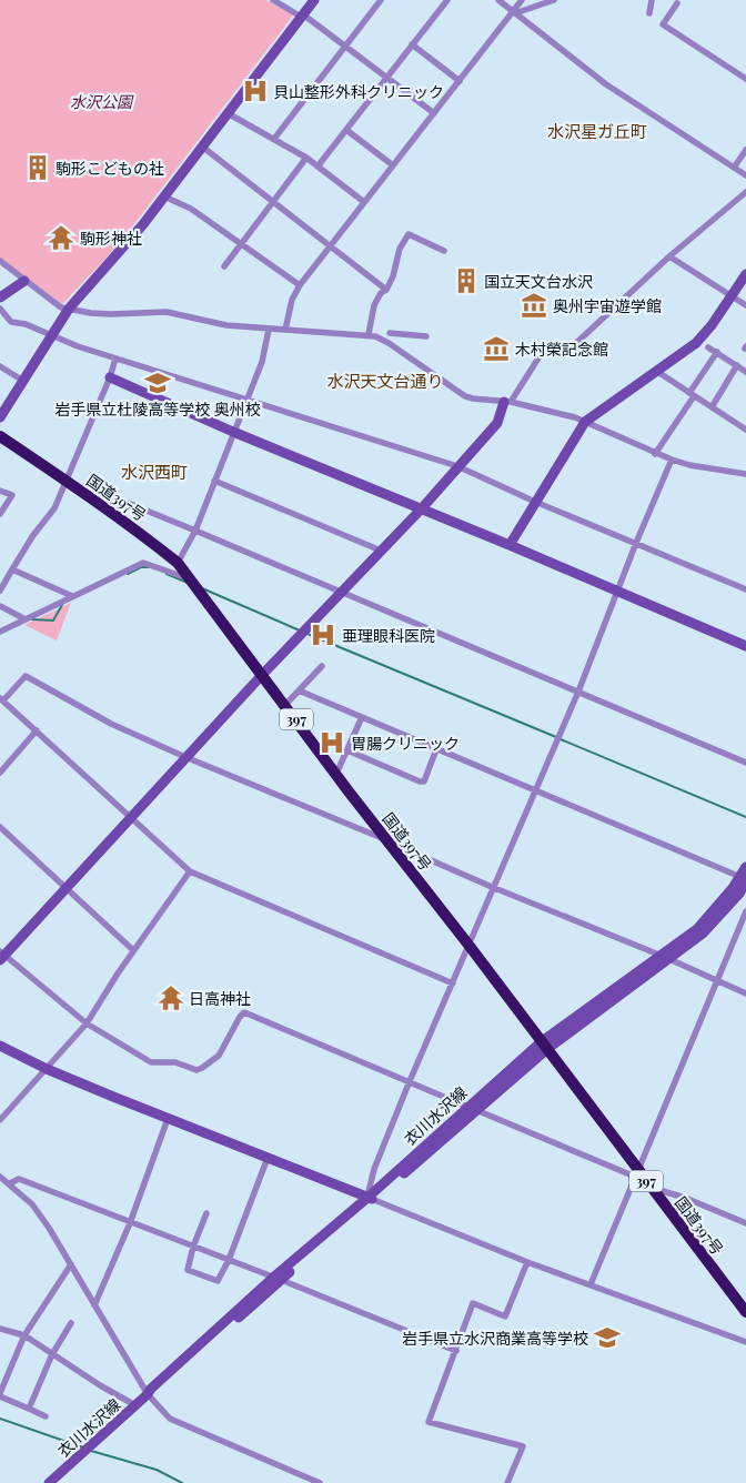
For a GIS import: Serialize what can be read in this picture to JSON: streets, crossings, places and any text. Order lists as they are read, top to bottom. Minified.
{"streets":{"highway":["国道397号","397"],"street":["衣川水沢線"]},"crossings":[["国道397号","衣川水沢線"]],"districts":["水沢星ガ丘町","水沢天文台通り","水沢西町"],"parks":["水沢公園"],"places":{"hospital":["貝山整形外科クリニック","亜理眼科医院","胃腸クリニック"],"building":["駒形こどもの社","国立天文台水沢"],"temple":["駒形神社","日高神社"],"museum":["奥州宇宙遊学館","木村榮記念館"],"school or university":["岩手県立杜陵高等学校 奥州校","岩手県立水沢商業高等学校"]}}
